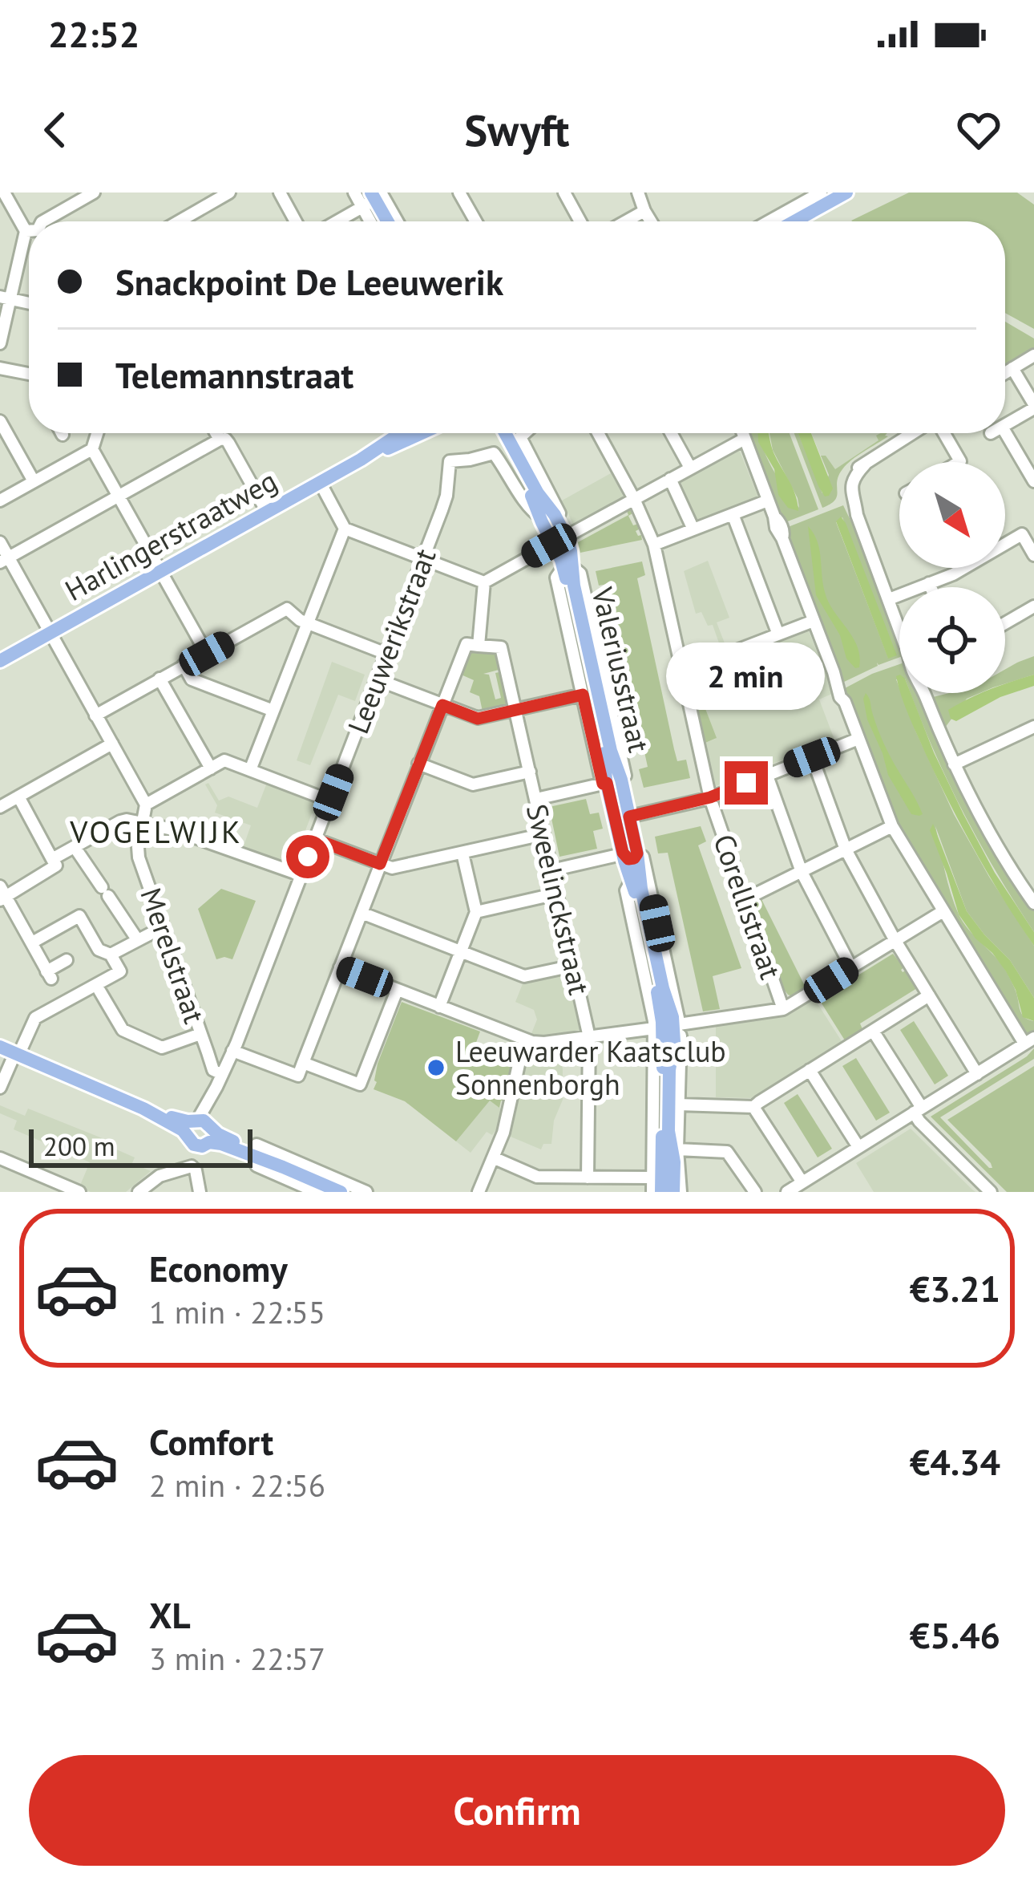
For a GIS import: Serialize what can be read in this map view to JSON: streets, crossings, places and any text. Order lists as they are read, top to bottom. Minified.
{"streets":{"main road":["Harlingerstraatweg","Valeriusstraat"],"street":["Leeuwerikstraat","Sweelinckstraat","Corellistraat","Merelstraat"]},"crossings":[["Leeuwerikstraat","Valeriusstraat"],["Leeuwerikstraat","Merelstraat"]],"districts":["VOGELWIJK"],"places":["Leeuwarder Kaatsclub Sonnenborgh"],"scale_bar":"200 m","north":"bottom right","page":{"status":"22:52","header":"Swyft","banner":["Snackpoint De Leeuwerik","Telemannstraat"],"bubble":"2 min","scale":"200 m","list":[{"name":"Economy","note":"1 min · 22:55","value":"€3.21"},{"name":"Comfort","note":"2 min · 22:56","value":"€4.34"},{"name":"XL","note":"3 min · 22:57","value":"€5.46"}],"buttons":"Confirm"}}
